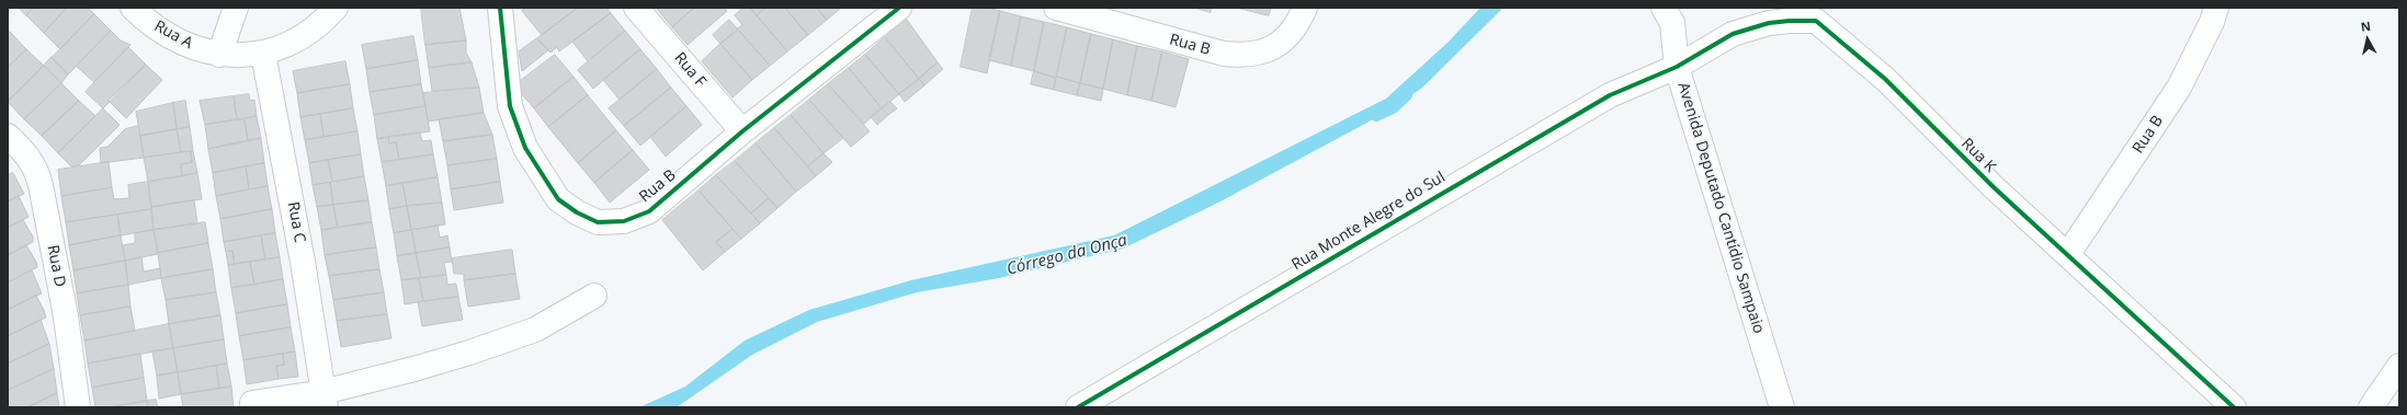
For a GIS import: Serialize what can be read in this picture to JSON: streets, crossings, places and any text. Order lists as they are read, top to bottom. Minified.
{"streets":{"street":["Rua A","Rua B","Rua F","Rua K","Avenida Deputado Cantídio Sampaio","Rua Monte Alegre do Sul","Rua C","Rua D"]},"crossings":[["Rua A","Rua C"],["Rua B","Rua F"],["Rua B","Rua K"],["Rua K","Avenida Deputado Cantídio Sampaio"],["Rua K","Rua Monte Alegre do Sul"],["Avenida Deputado Cantídio Sampaio","Rua Monte Alegre do Sul"]],"water":["Córrego da Onça"],"north":"top"}
